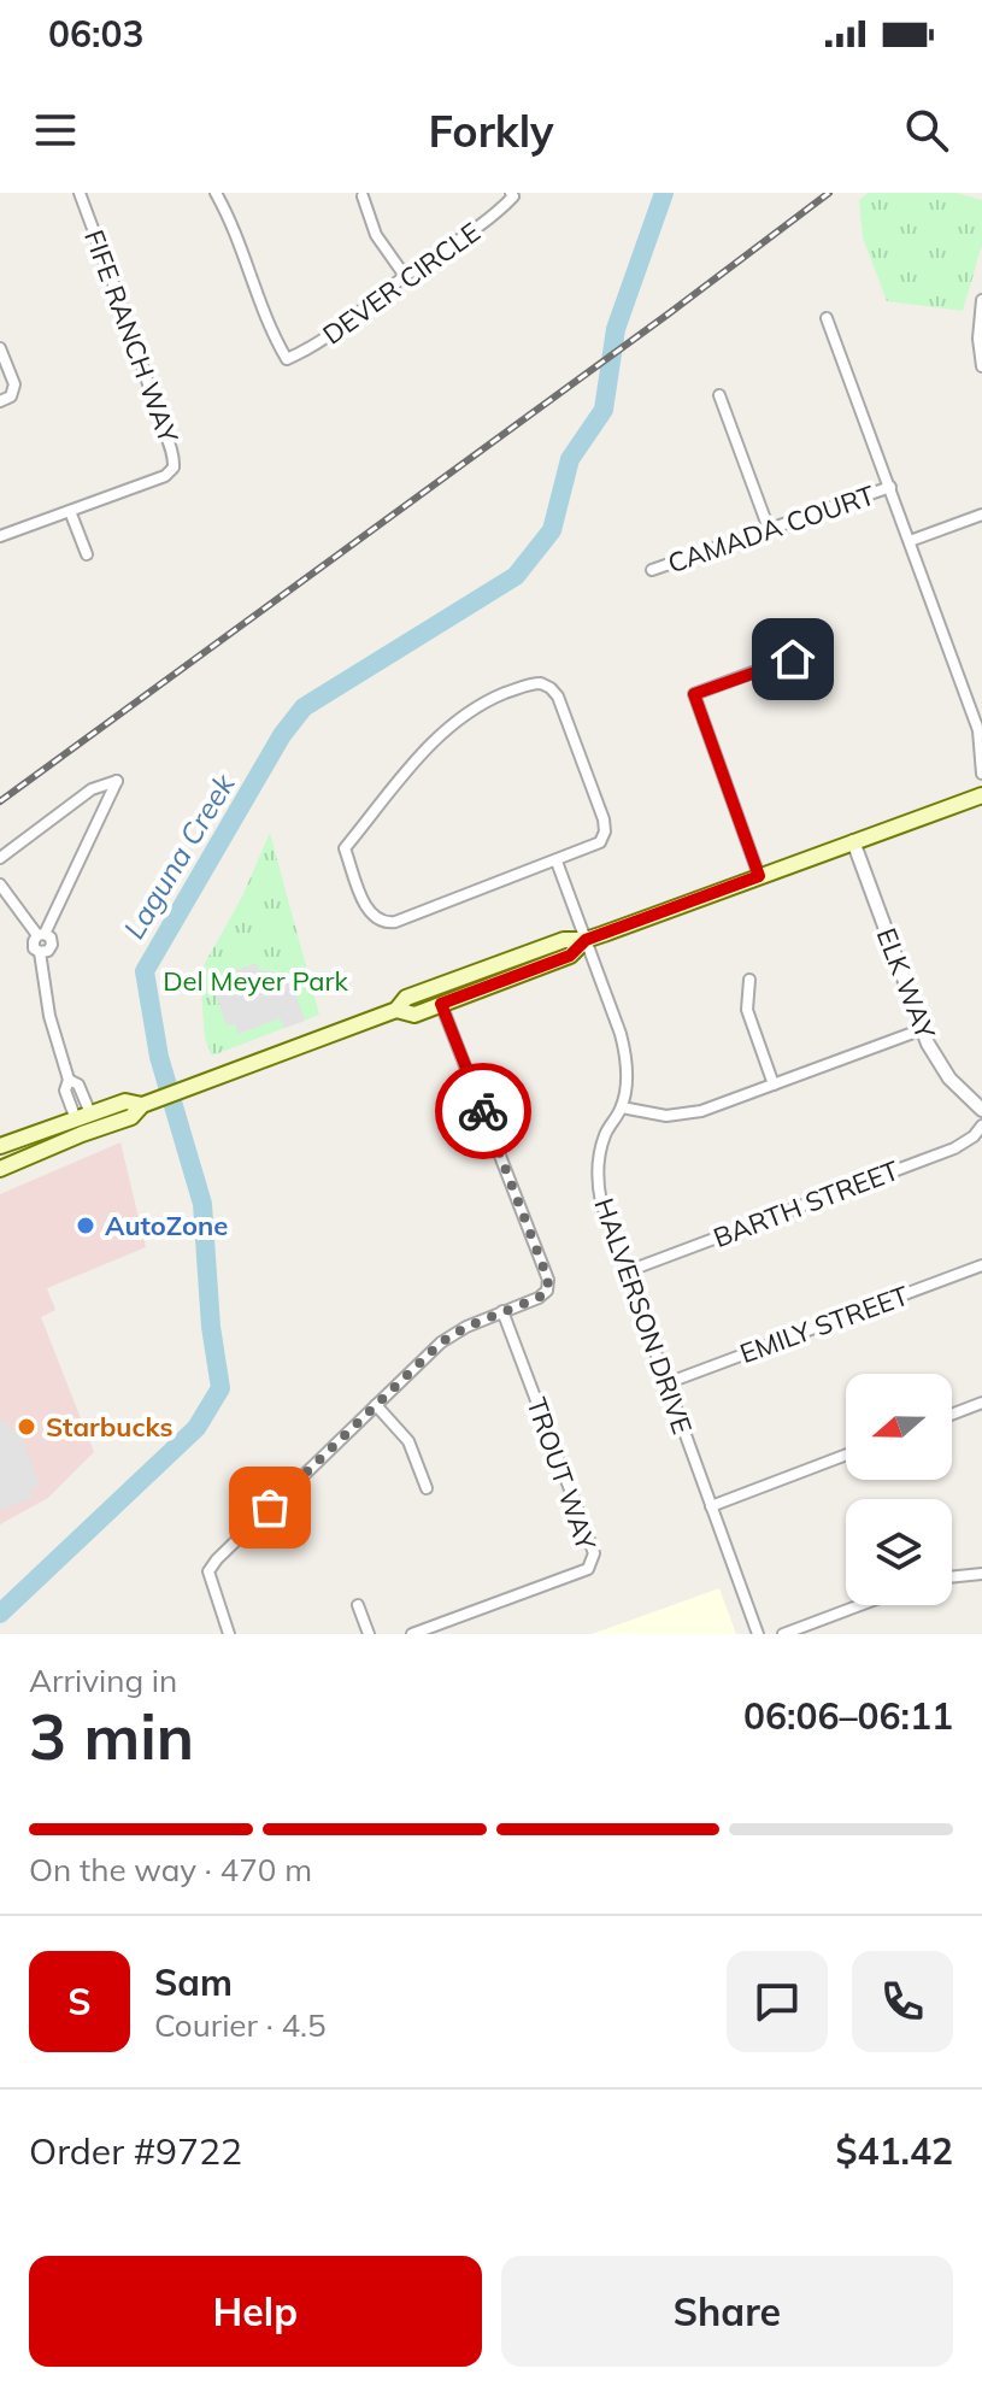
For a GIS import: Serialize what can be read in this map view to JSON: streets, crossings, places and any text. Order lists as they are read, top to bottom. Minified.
{"streets":{"street":["DEVER CIRCLE","FIFE RANCH WAY","CAMADA COURT","ELK WAY","BARTH STREET","HALVERSON DRIVE","EMILY STREET","TROUT WAY"]},"crossings":[["BARTH STREET","HALVERSON DRIVE"],["HALVERSON DRIVE","EMILY STREET"]],"water":["Laguna Creek"],"parks":["Del Meyer Park"],"places":["AutoZone","Starbucks"],"north":"left","page":{"status":"06:03","header":"Forkly","heading":["3 min","Arriving in","06:06–06:11"],"panel":["Sam","Courier · 4.5","Order #9722","$41.42"],"bar":"On the way · 470 m","round":"S","buttons":["Help","Share"]}}
